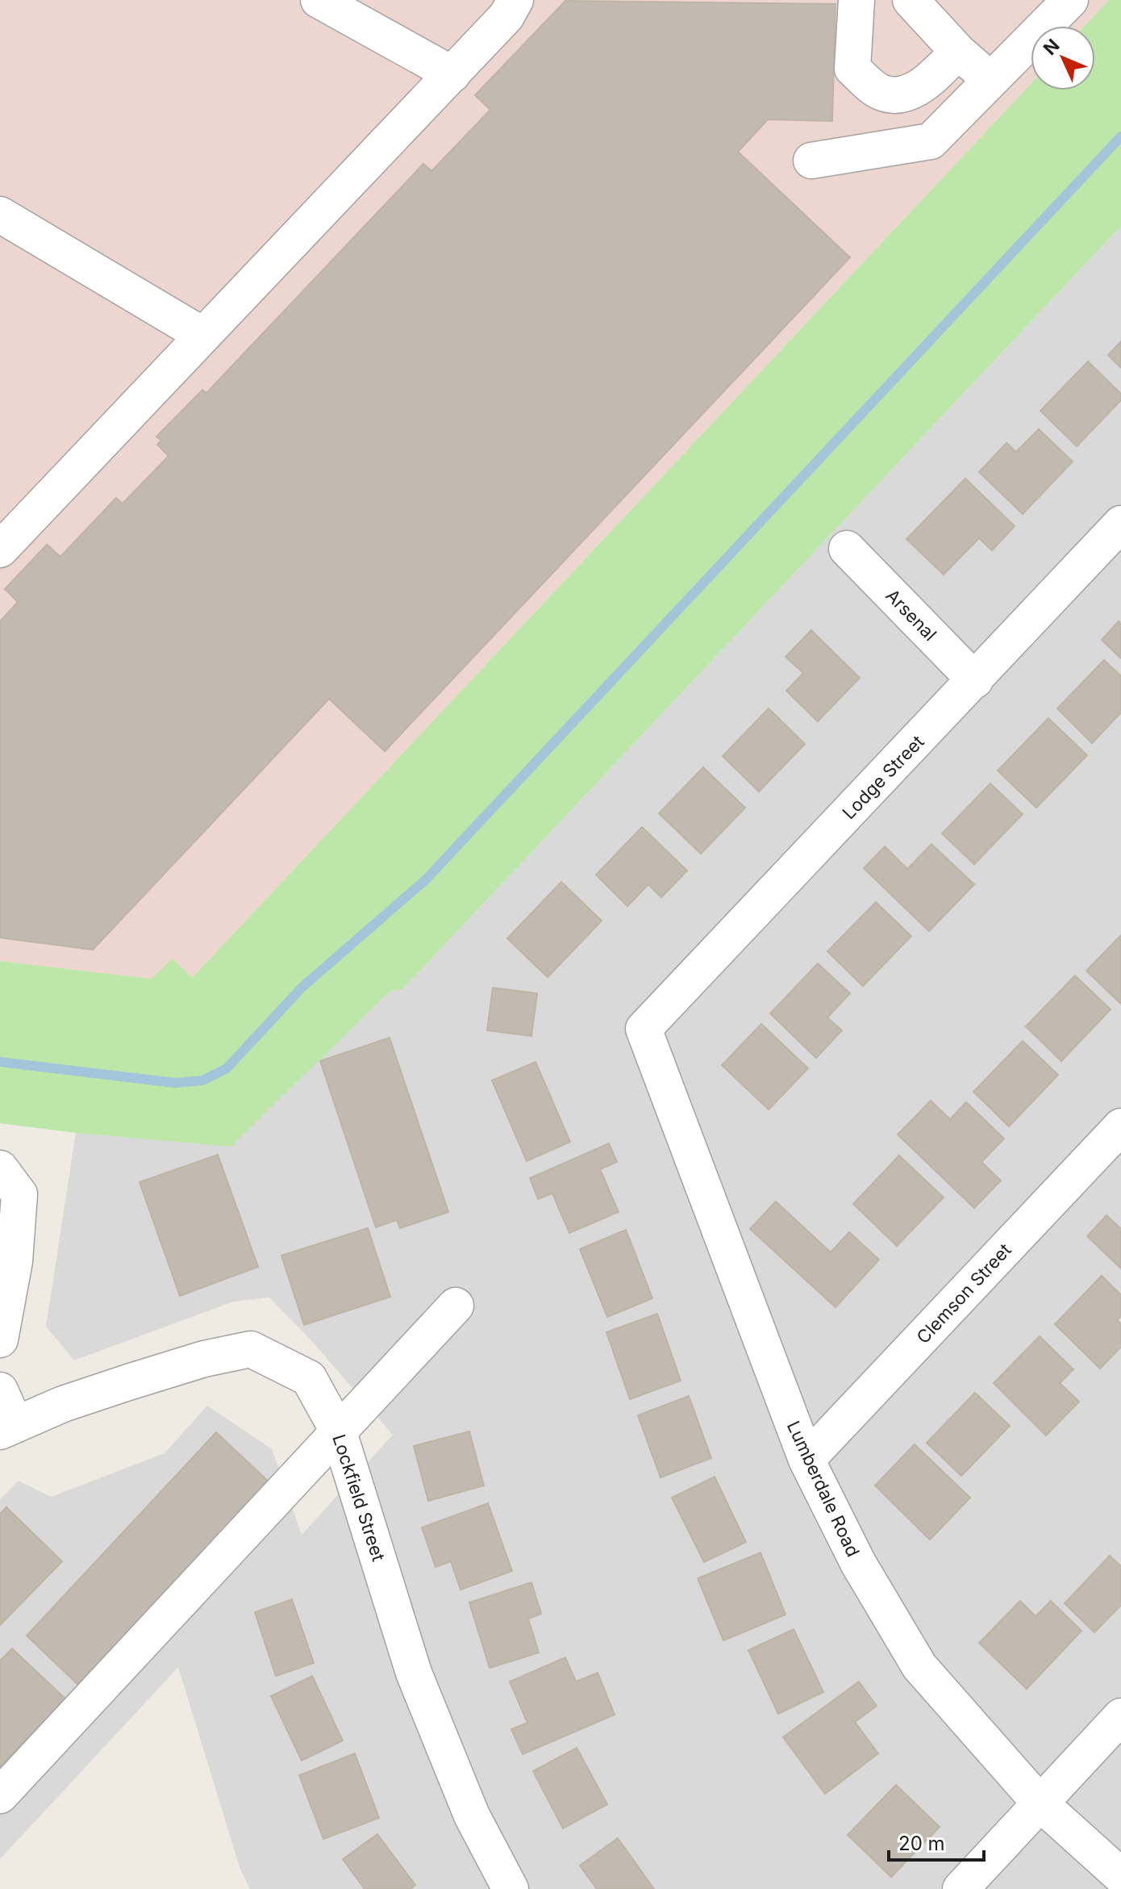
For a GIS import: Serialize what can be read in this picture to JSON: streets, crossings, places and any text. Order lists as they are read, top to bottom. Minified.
{"streets":{"street":["Arsenal","Lodge Street","Clemson Street","Lumberdale Road","Lockfield Street"]},"crossings":[["Arsenal","Lodge Street"],["Lodge Street","Lumberdale Road"],["Clemson Street","Lumberdale Road"]],"scale_bar":"20 m","north":"top left"}
